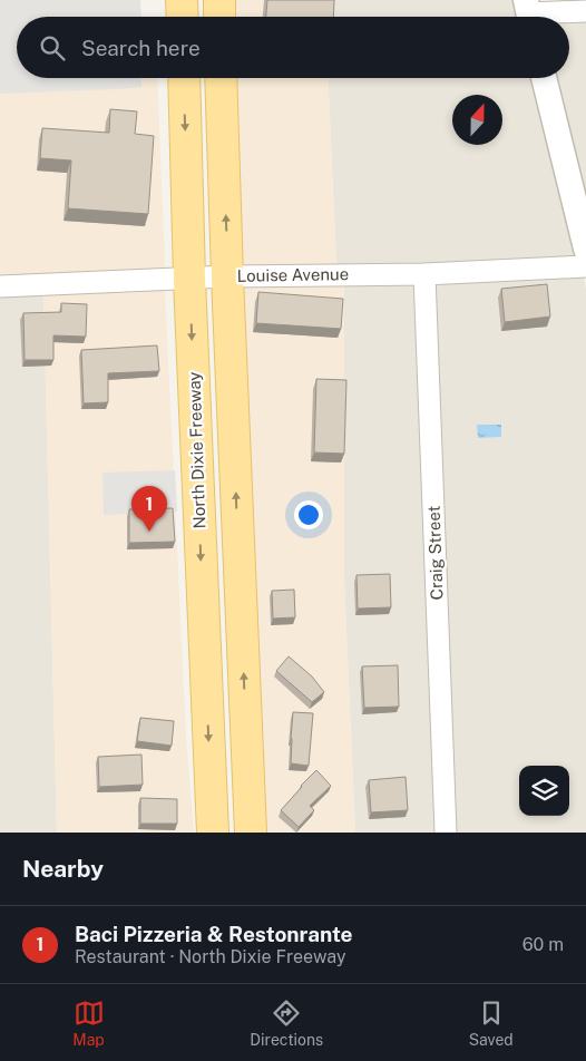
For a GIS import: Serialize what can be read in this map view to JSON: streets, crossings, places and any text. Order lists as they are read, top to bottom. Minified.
{"streets":{"main road":["North Dixie Freeway"],"street":["Louise Avenue","Craig Street"]},"crossings":[["Louise Avenue","North Dixie Freeway"],["Louise Avenue","Craig Street"]],"north":"top","page":{"search":"Search here","pins":"1","heading":"Nearby","list":[{"mark":"1","name":"Baci Pizzeria & Restonrante","note":"Restaurant · North Dixie Freeway","value":"60 m"}],"nav":["Map","Directions","Saved"]}}
